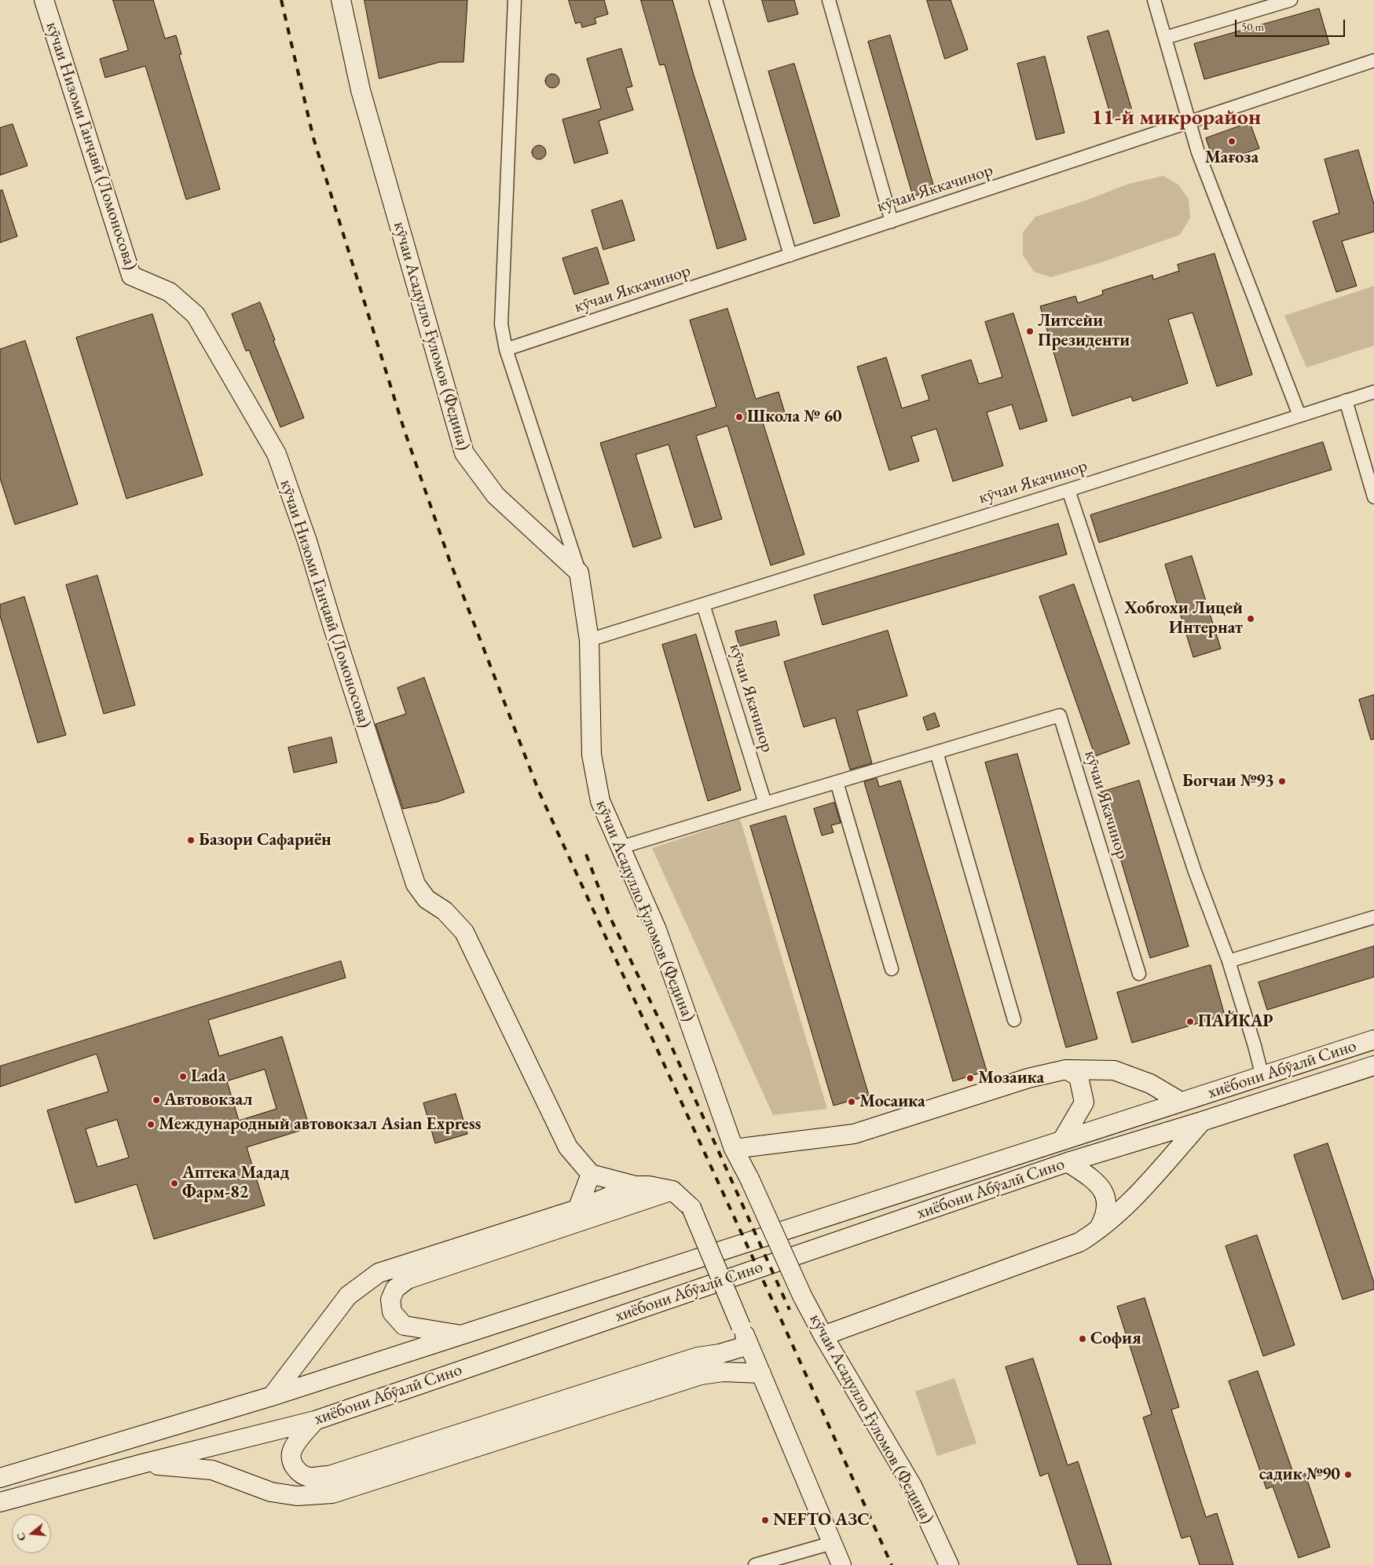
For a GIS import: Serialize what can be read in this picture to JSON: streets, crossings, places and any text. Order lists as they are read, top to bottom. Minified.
{"streets":{"main road":["кӯчаи Низоми Ганҷавӣ (Ломоносова)","кӯчаи Асадулло Ғуломов (Федина)","хиёбони Абӯалӣ Сино"],"street":["кӯчаи Яккачинор","кӯчаи Якачинор"]},"crossings":[["кӯчаи Асадулло Ғуломов (Федина)","кӯчаи Якачинор"]],"districts":["11-й микрорайон"],"places":["Мағоза","Литсейи Президенти","Школа № 60","Хобгохи Лицей Интернат","Богчаи №93","Базори Сафариён","ПАЙКАР","Lada","Мозаика","Автовокзал","Мосаика","Международный автовокзал Asian Express","Аптека Мадад Фарм-82","София","садик №90","NEFTO АЗС"],"scale_bar":"50 m","north":"left"}
